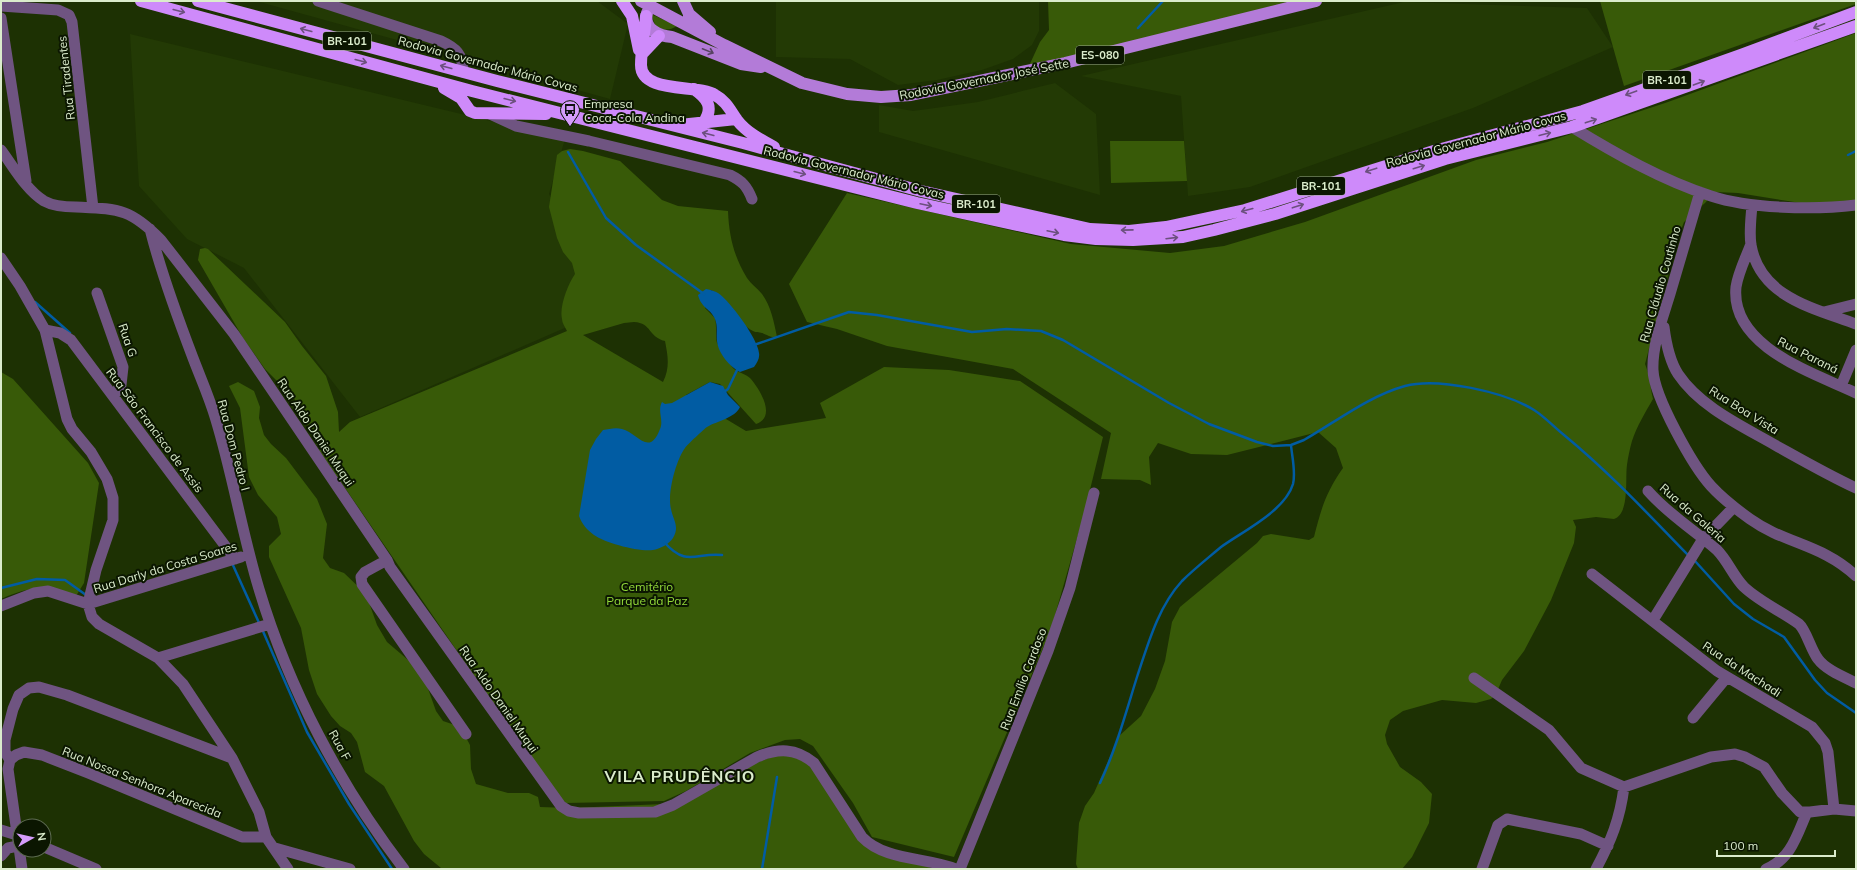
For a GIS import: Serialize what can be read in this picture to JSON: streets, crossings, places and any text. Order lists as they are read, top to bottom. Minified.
{"streets":{"highway":["BR-101","Rodovia Governador Mário Covas"],"main road":["ES-080","Rodovia Governador José Sette"],"street":["Rua Tiradentes","Rua Cláudio Coutinho","Rua G","Rua Paraná","Rua Boa Vista","Rua São Francisco de Assis","Rua Aldo Daniel Muqui","Rua Dom Pedro I","Rua da Galeria","Rua Darly da Costa Soares","Rua da Machadi","Rua Emílio Cardoso","Rua F","Rua Nossa Senhora Aparecida"]},"crossings":[["Rua Tiradentes","Rua Aldo Daniel Muqui"],["Rua Cláudio Coutinho","Rua Boa Vista"],["Rua G","Rua São Francisco de Assis"],["Rua São Francisco de Assis","Rua Darly da Costa Soares"],["Rua Aldo Daniel Muqui","Rua Dom Pedro I"],["Rua Dom Pedro I","Rua Darly da Costa Soares"],["Rua Dom Pedro I","Rua F"]],"districts":["VILA PRUDÊNCIO"],"parks":["Cemitério Parque da Paz"],"places":{"bus stop":["Empresa Coca-Cola Andina"]},"scale_bar":"100 m","north":"right"}
